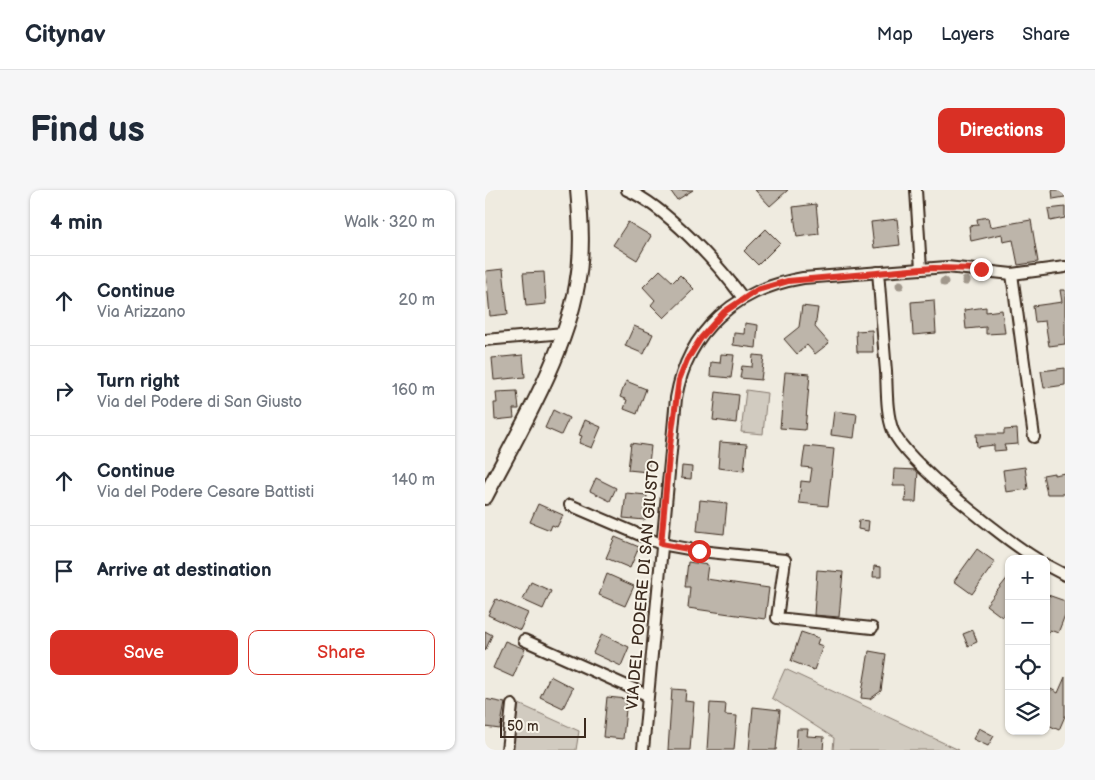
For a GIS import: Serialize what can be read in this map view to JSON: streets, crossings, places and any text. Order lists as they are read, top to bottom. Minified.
{"streets":{"street":["VIA DEL PODERE DI SAN GIUSTO"]},"scale_bar":"50 m","page":{"header":"Citynav","nav":["Map","Layers","Share"],"buttons":["Directions",["Save","Share"]],"title":"Find us","heading":["4 min","Walk · 320 m"],"list":[["Continue","Via Arizzano","20 m"],["Turn right","Via del Podere di San Giusto","160 m"],["Continue","Via del Podere Cesare Battisti","140 m"],"Arrive at destination"],"map_buttons":["+","−"],"scale":"50 m"}}
